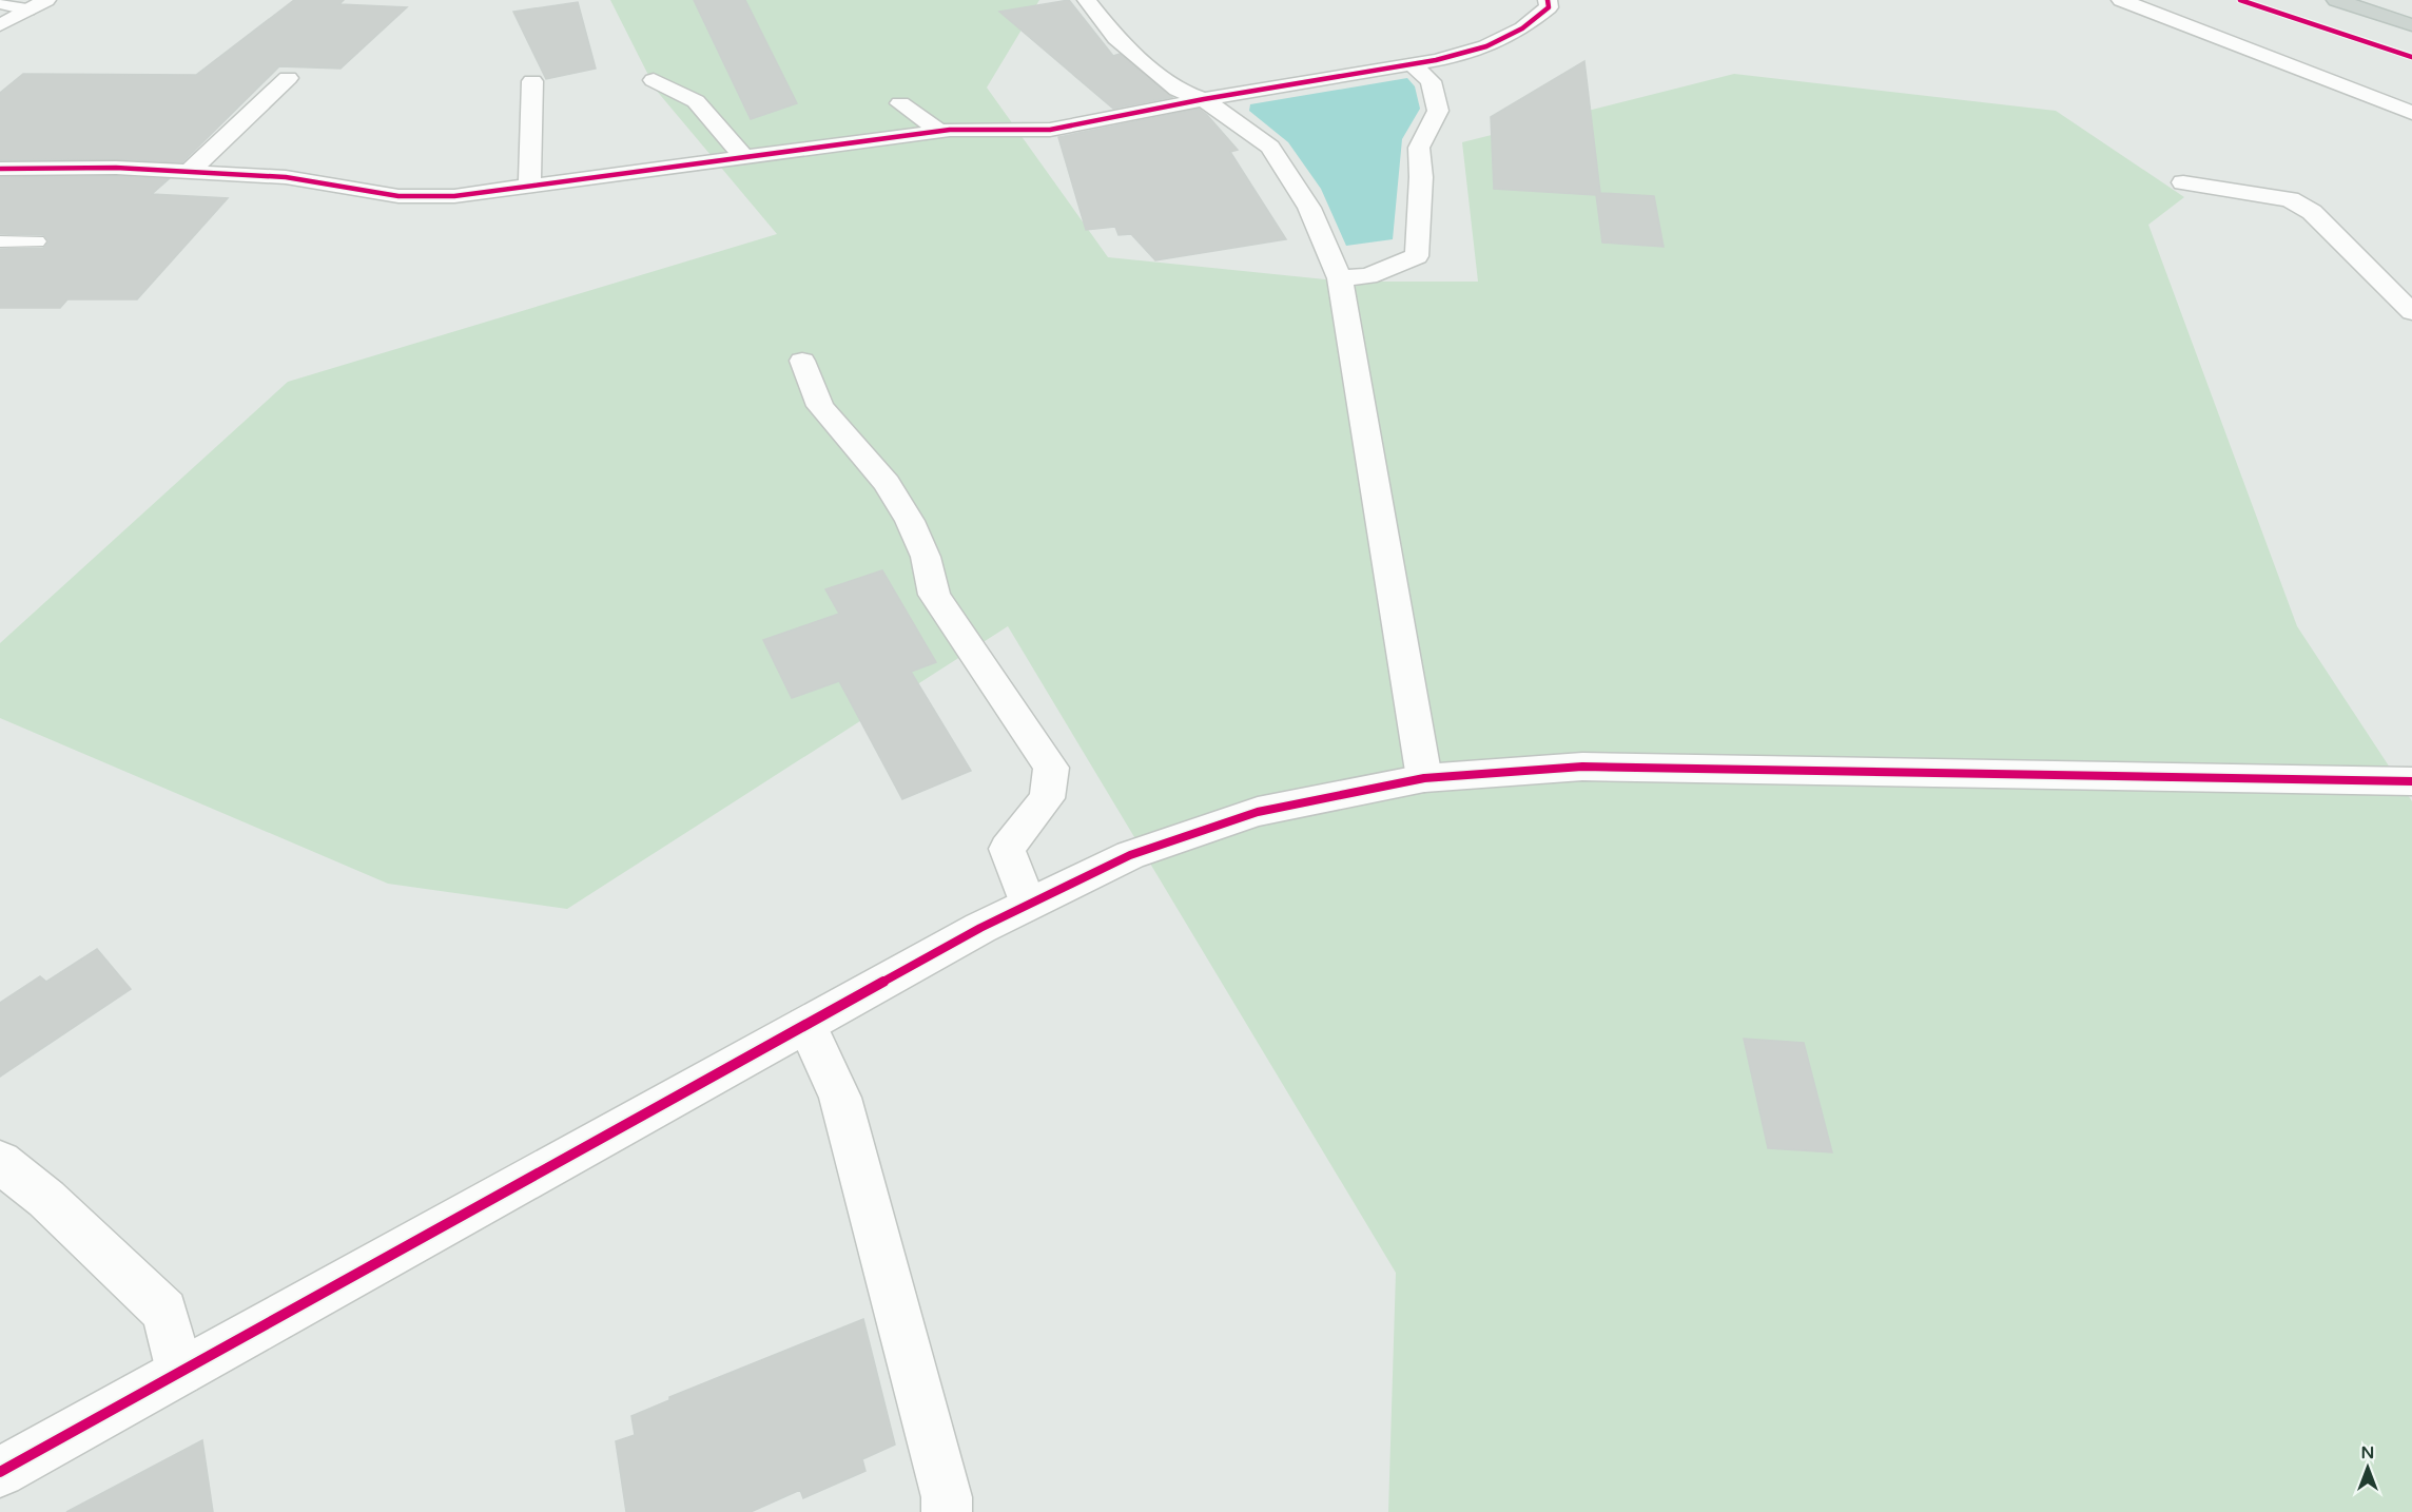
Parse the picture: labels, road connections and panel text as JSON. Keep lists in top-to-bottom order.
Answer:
{
  "north": "top"
}
